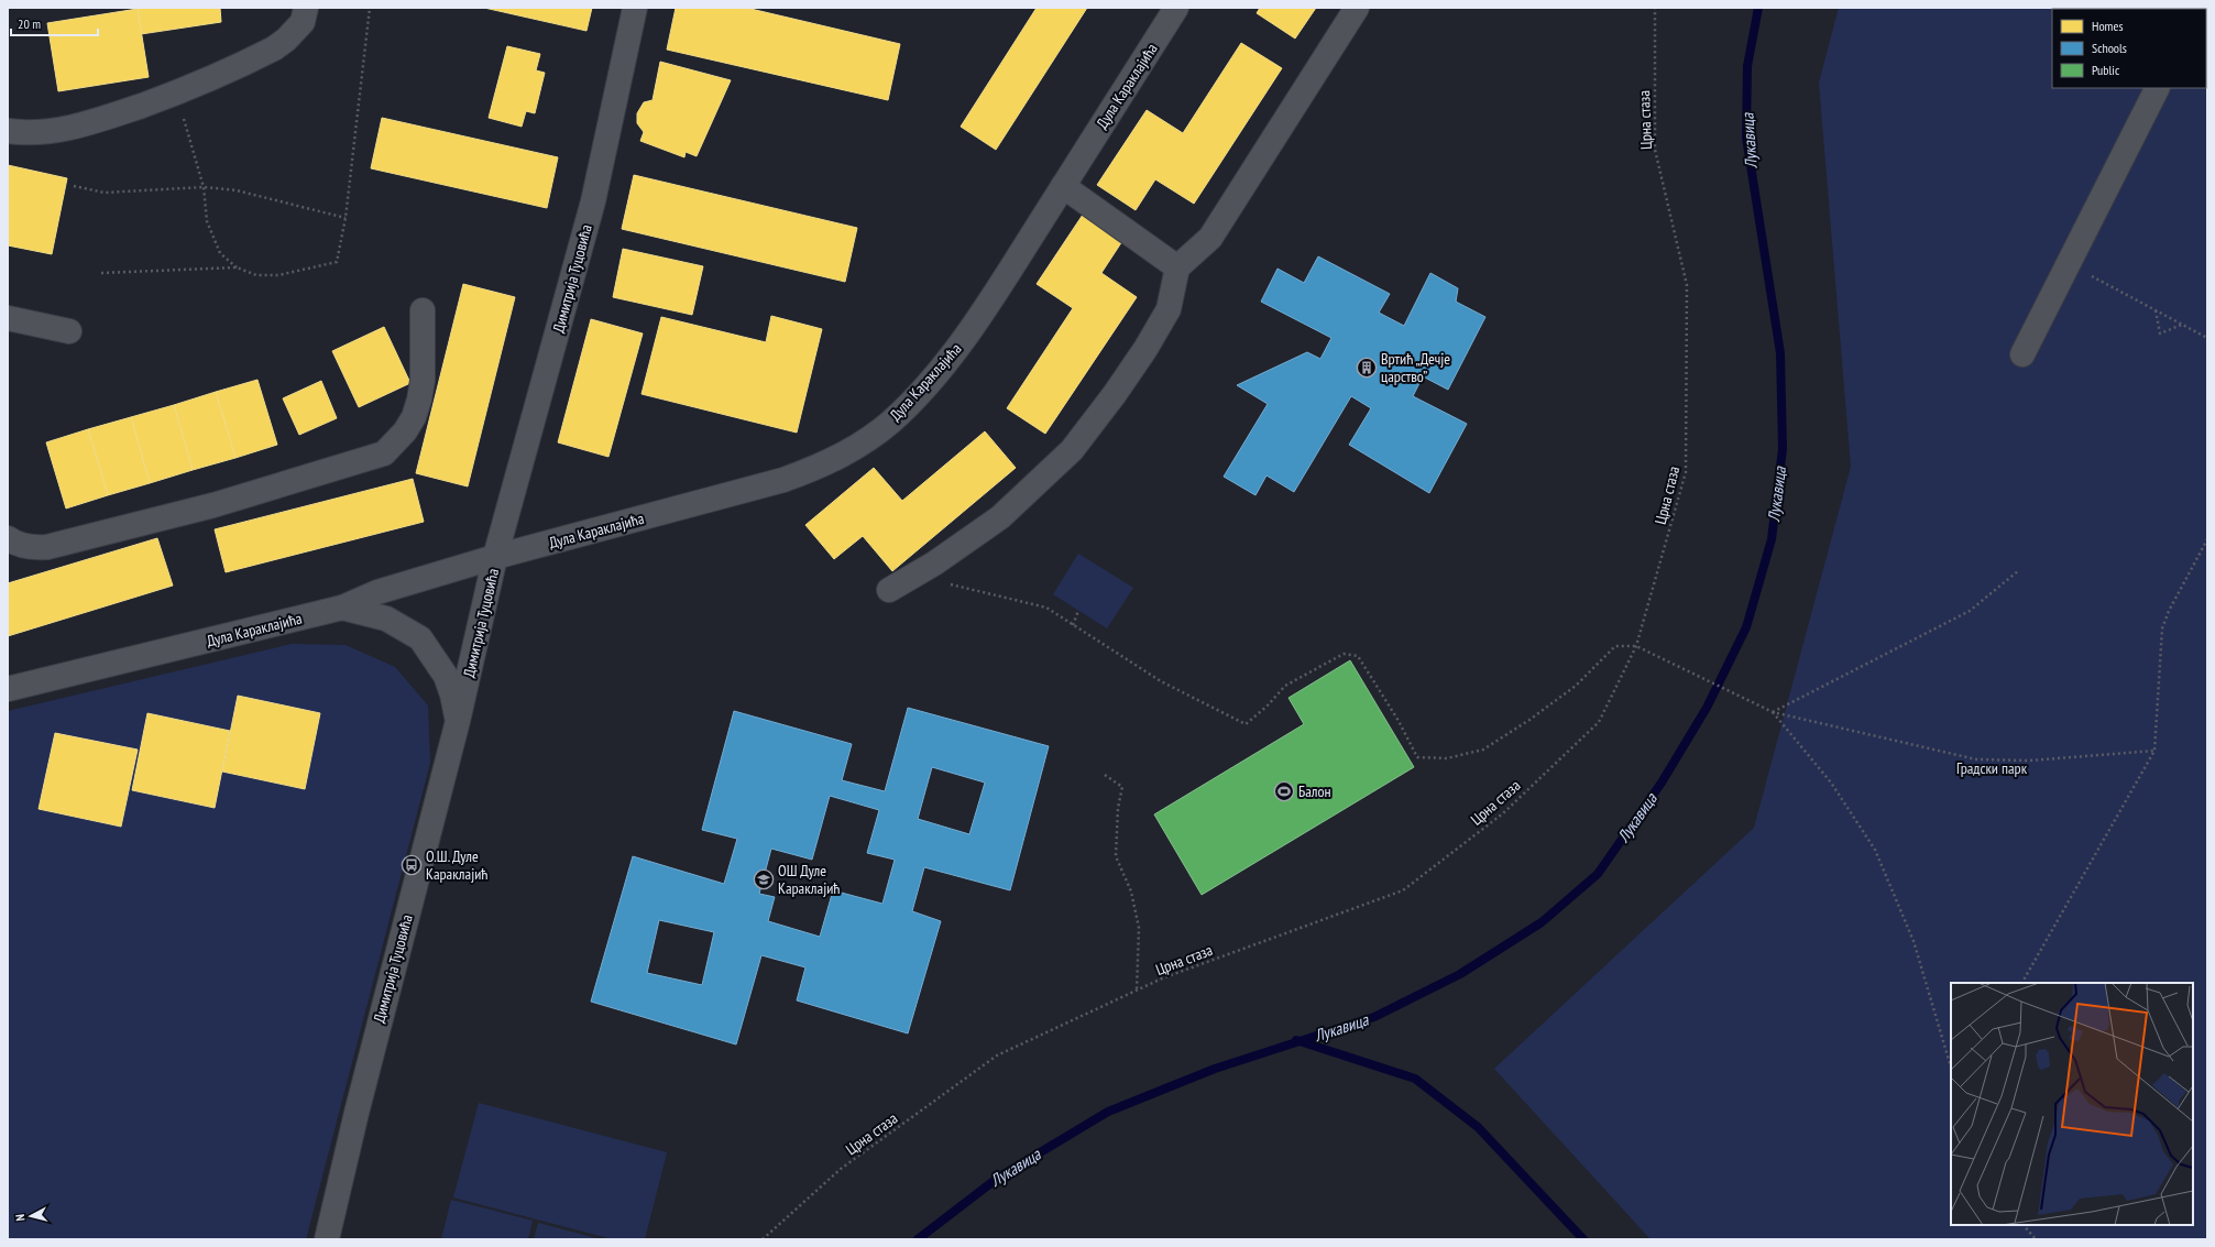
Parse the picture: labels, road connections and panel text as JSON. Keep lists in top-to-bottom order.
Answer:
{
  "streets": {
    "street": ["Дула Караклајића", "Димитрија Туцовића"],
    "path": ["Црна стаза"]
  },
  "crossings": [
    ["Дула Караклајића", "Димитрија Туцовића"]
  ],
  "water": ["Лукавица"],
  "parks": ["Градски парк"],
  "places": {
    "building": ["Вртић „Дечје царство”"],
    "sports": ["Балон"],
    "bus stop": ["О.Ш. Дуле Караклајић"],
    "school or university": ["ОШ Дуле Караклајић"]
  },
  "legend": ["Homes", "Schools", "Public"],
  "scale_bar": "20 m",
  "north": "left"
}
